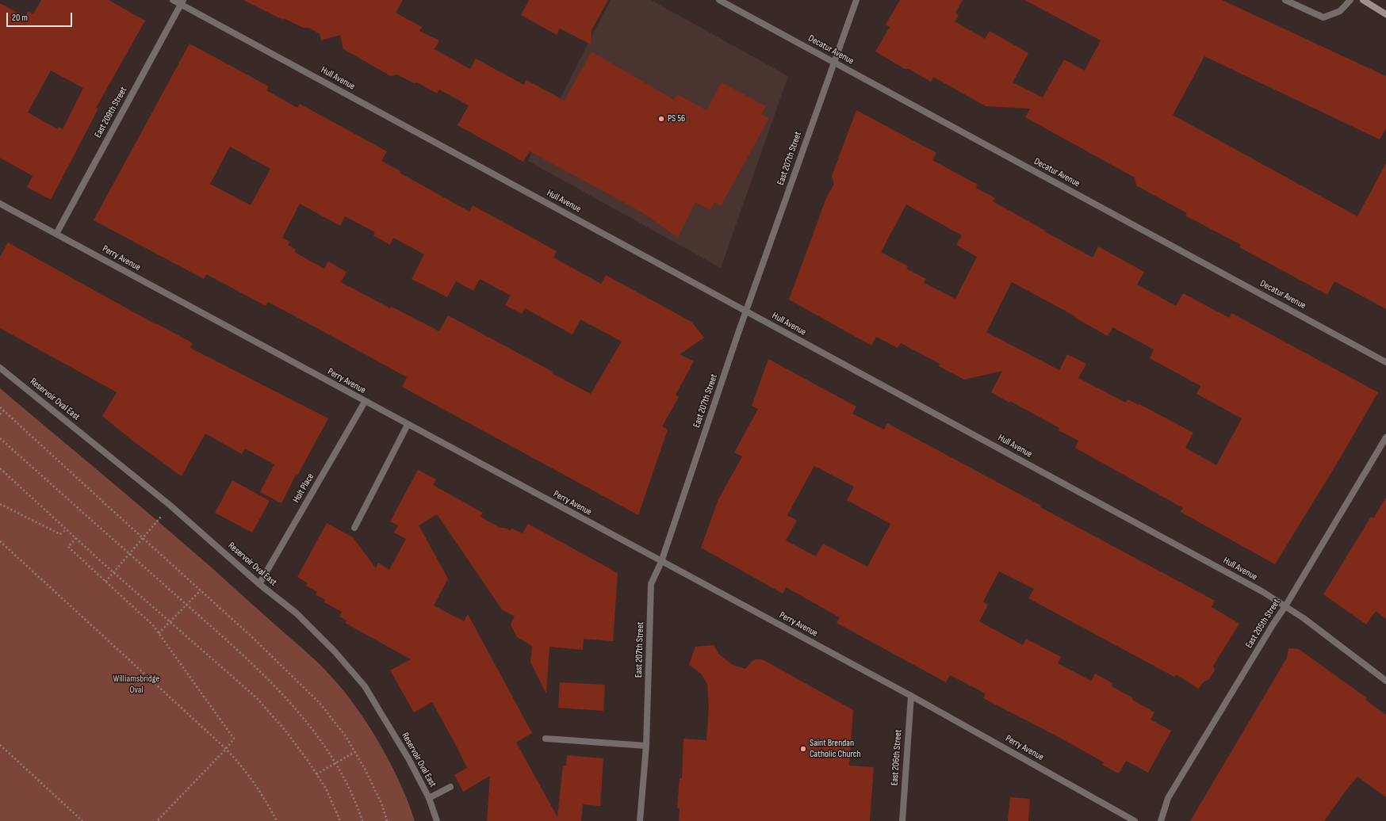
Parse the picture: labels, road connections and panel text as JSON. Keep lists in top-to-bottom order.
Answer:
{
  "streets": {
    "street": [
      "Decatur Avenue",
      "Hull Avenue",
      "East 209th Street",
      "East 207th Street",
      "Perry Avenue",
      "Reservoir Oval East",
      "Holt Place",
      "East 205th Street",
      "East 206th Street"
    ]
  },
  "crossings": [
    ["Decatur Avenue", "East 207th Street"],
    ["Hull Avenue", "East 209th Street"],
    ["Hull Avenue", "East 207th Street"],
    ["Hull Avenue", "East 205th Street"],
    ["East 209th Street", "Perry Avenue"],
    ["East 207th Street", "Perry Avenue"],
    ["Perry Avenue", "Holt Place"],
    ["Perry Avenue", "East 206th Street"],
    ["Reservoir Oval East", "Holt Place"]
  ],
  "parks": ["Williamsbridge Oval"],
  "places": ["PS 56", "Saint Brendan Catholic Church"],
  "scale_bar": "20 m"
}
